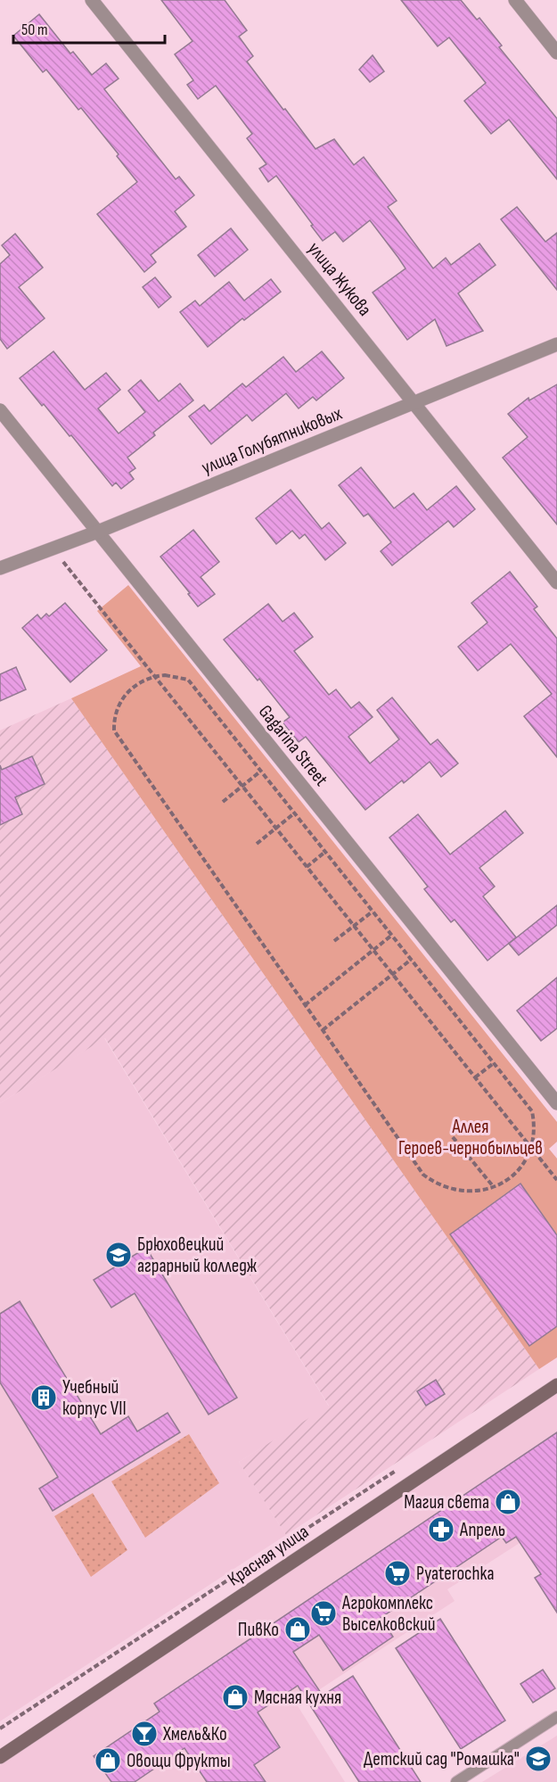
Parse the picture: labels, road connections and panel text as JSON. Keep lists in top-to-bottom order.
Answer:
{
  "streets": {
    "street": [
      "улица Жукова",
      "улица Голубятниковых",
      "Gagarina Street",
      "Красная улица"
    ]
  },
  "crossings": [
    ["улица Жукова", "улица Голубятниковых"],
    ["улица Голубятниковых", "Gagarina Street"]
  ],
  "parks": ["Аллея Героев-чернобыльцев"],
  "places": {
    "school or university": ["Брюховецкий аграрный колледж", "Детский сад \"Ромашка\""],
    "building": ["Учебный корпус VII"],
    "shop": [
      "Магия света",
      "ПивКо",
      "Мясная кухня",
      "Овощи Фрукты"
    ],
    "pharmacy": ["Апрель"],
    "supermarket": ["Pyaterochka", "Агрокомплекс Выселковский"],
    "bar": ["Хмель&Ко"]
  },
  "scale_bar": "50 m"
}
